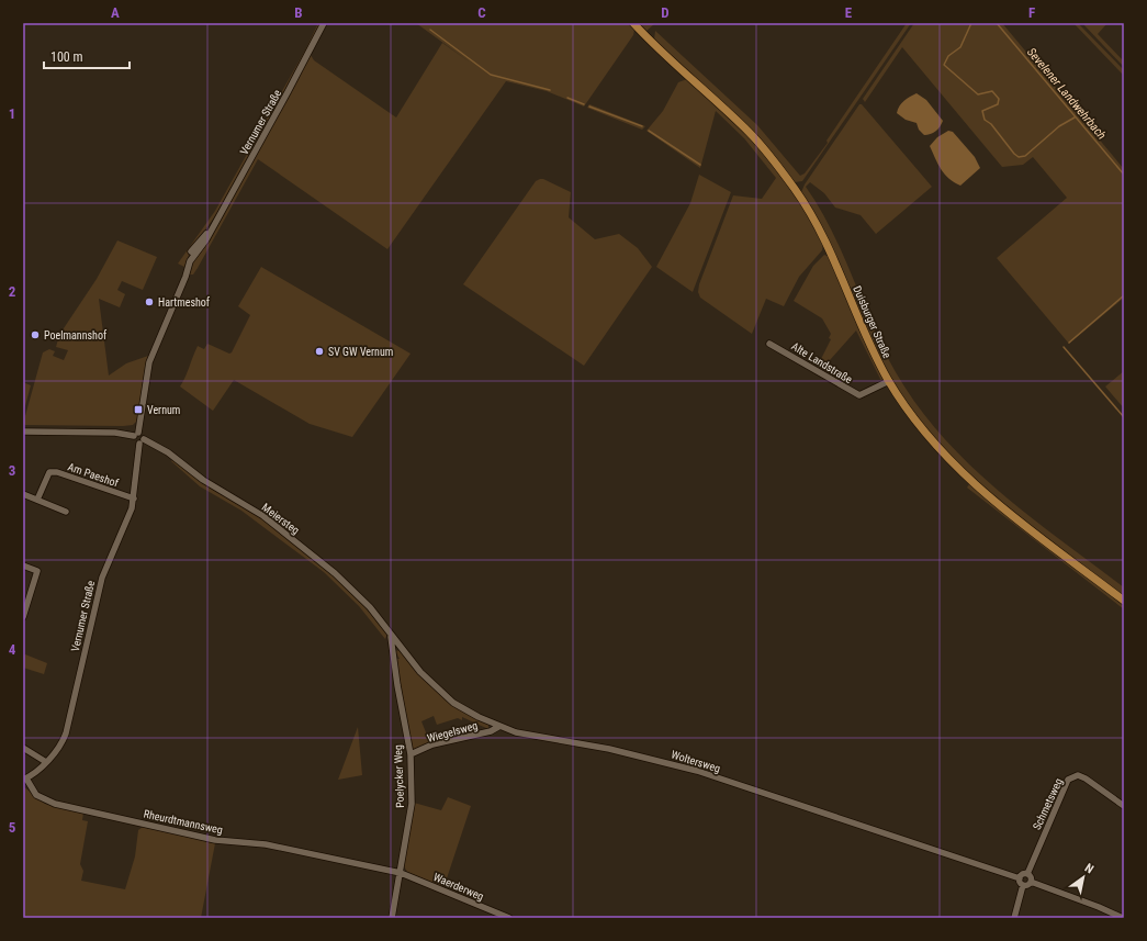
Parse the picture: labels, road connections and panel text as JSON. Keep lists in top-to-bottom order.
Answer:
{
  "streets": {
    "main road": ["Duisburger Straße"],
    "street": [
      "Vernumer Straße",
      "Alte Landstraße",
      "Am Paeshof",
      "Meiersteg",
      "Wiegelsweg",
      "Woltersweg",
      "Poelycker Weg",
      "Schmetsweg",
      "Rheurdtmannsweg",
      "Waerderweg"
    ]
  },
  "crossings": [
    ["Vernumer Straße", "Am Paeshof"],
    ["Vernumer Straße", "Meiersteg"],
    ["Vernumer Straße", "Rheurdtmannsweg"],
    ["Duisburger Straße", "Alte Landstraße"],
    ["Meiersteg", "Woltersweg"],
    ["Meiersteg", "Poelycker Weg"],
    ["Wiegelsweg", "Woltersweg"],
    ["Wiegelsweg", "Poelycker Weg"],
    ["Woltersweg", "Poelycker Weg"],
    ["Woltersweg", "Schmetsweg"],
    ["Poelycker Weg", "Rheurdtmannsweg"],
    ["Poelycker Weg", "Waerderweg"],
    ["Rheurdtmannsweg", "Waerderweg"]
  ],
  "water": ["Sevelener Landwehrbach"],
  "places": {
    "other": ["Hartmeshof", "Poelmannshof", "SV GW Vernum"],
    "transit": ["Vernum"]
  },
  "scale_bar": "100 m",
  "north": "top right",
  "grid": {
    "columns": [
      "A",
      "B",
      "C",
      "D",
      "E",
      "F"
    ],
    "rows": [
      "1",
      "2",
      "3",
      "4",
      "5"
    ]
  }
}
